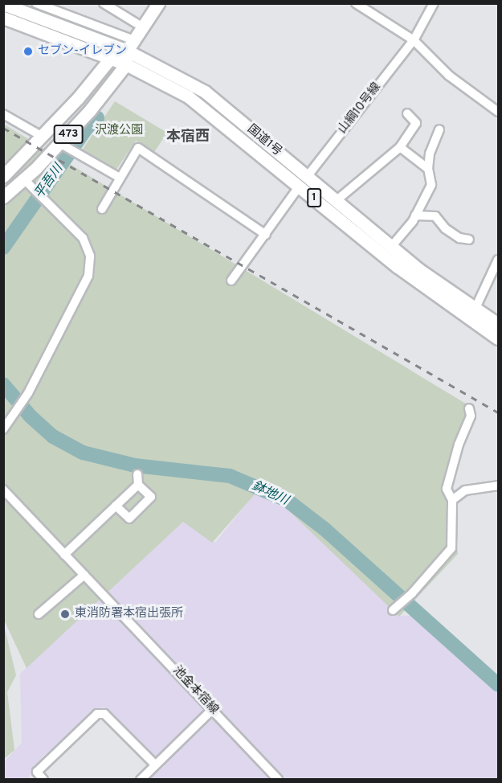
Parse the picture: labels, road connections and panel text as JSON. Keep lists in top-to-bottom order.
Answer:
{
  "streets": {
    "highway": ["473", "国道1号", "1"],
    "street": ["山綱10号線", "池金本宿線"]
  },
  "crossings": [
    ["山綱10号線", "国道1号"],
    ["473", "国道1号"]
  ],
  "districts": ["本宿西"],
  "water": ["平吾川", "鉢地川"],
  "parks": ["沢渡公園"],
  "places": ["セブン-イレブン", "東消防署本宿出張所"]
}
